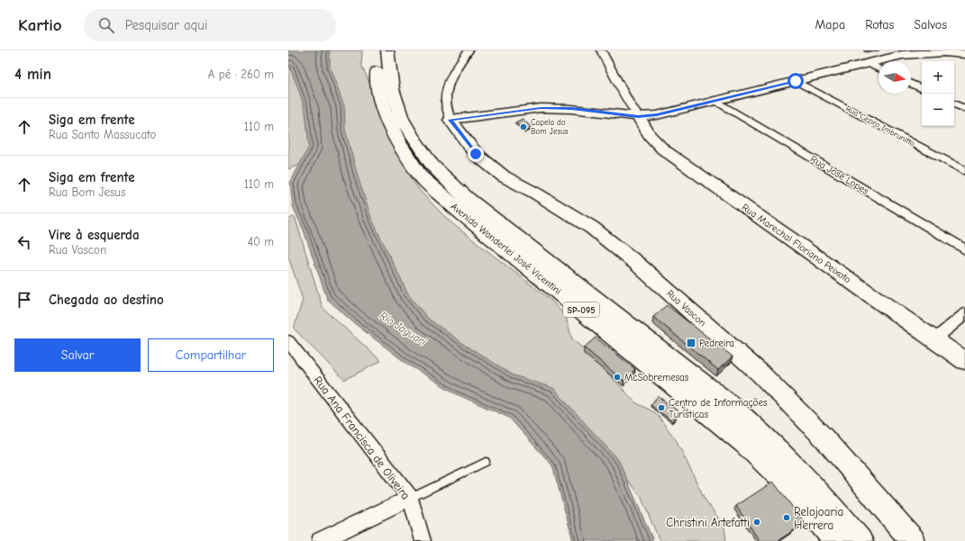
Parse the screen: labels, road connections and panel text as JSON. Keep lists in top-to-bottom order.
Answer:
{
  "streets": {
    "main road": ["Avenida Wanderlei José Vicentini", "SP-095"],
    "street": [
      "Rua Ceziro Imbrunitto",
      "Rua José Lopes",
      "Rua Marechal Floriano Peixoto",
      "Rua Vascon",
      "Rua Ana Francisca de Oliveira"
    ]
  },
  "water": ["Rio Jaguari"],
  "places": {
    "other": [
      "Capela do Bom Jesus",
      "McSobremesas",
      "Centro de Informações Turísticas",
      "Relojoaria Herrera",
      "Christini Artefatti"
    ],
    "transit": ["Pedreira"]
  },
  "north": "right",
  "page": {
    "header": "Kartio",
    "search": "Pesquisar aqui",
    "nav": ["Mapa", "Rotas", "Salvos"],
    "heading": ["4 min", "A pé · 260 m"],
    "map_buttons": ["+", "−"],
    "list": [
      ["Siga em frente", "Rua Santo Massucato", "110 m"],
      ["Siga em frente", "Rua Bom Jesus", "110 m"],
      ["Vire à esquerda", "Rua Vascon", "40 m"],
      "Chegada ao destino"
    ],
    "buttons": ["Salvar", "Compartilhar"]
  }
}
